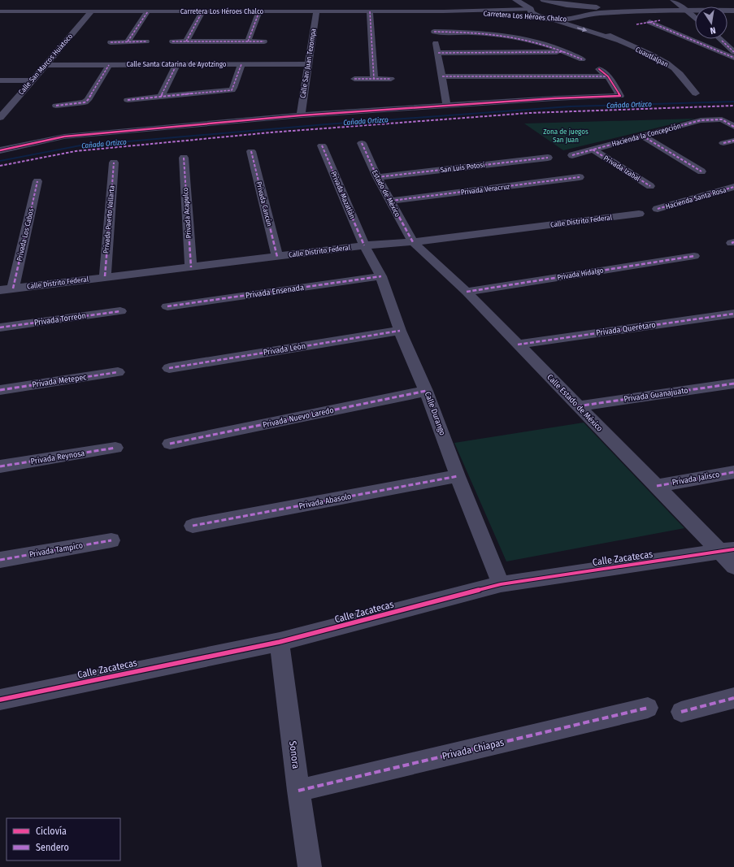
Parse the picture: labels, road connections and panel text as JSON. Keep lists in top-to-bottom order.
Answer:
{
  "streets": {
    "street": [
      "Carretera Los Héroes Chalco",
      "Cuautlalpan",
      "Calle San Juan Tezompa",
      "Calle San Marcos Huixtoco",
      "Calle Santa Catarina de Ayotzingo",
      "Hacienda la Concepción",
      "San Luis Potosí",
      "Privada Izabal",
      "Privada Veracruz",
      "Estado de México",
      "Privada Mazatlán",
      "Hacienda Santa Rosa",
      "Privada Cancún",
      "Privada Acapulco",
      "Privada Puerto Vallarta",
      "Calle Distrito Federal",
      "Privada Los Cabos",
      "Privada Hidalgo",
      "Privada Ensenada",
      "Privada Torreón",
      "Privada Querétaro",
      "Privada León",
      "Privada Metepec",
      "Privada Guanajuato",
      "Calle Estado de México",
      "Calle Durango",
      "Privada Nuevo Laredo",
      "Privada Reynosa",
      "Privada Jalisco",
      "Privada Abasolo",
      "Privada Tampico",
      "Calle Zacatecas",
      "Privada Chiapas",
      "Sonora"
    ]
  },
  "crossings": [
    ["Carretera Los Héroes Chalco", "Calle San Juan Tezompa"],
    ["Carretera Los Héroes Chalco", "Calle San Marcos Huixtoco"],
    ["Calle San Juan Tezompa", "Calle Santa Catarina de Ayotzingo"],
    ["Calle San Marcos Huixtoco", "Calle Santa Catarina de Ayotzingo"],
    ["Hacienda la Concepción", "Privada Izabal"],
    ["San Luis Potosí", "Estado de México"],
    ["Privada Veracruz", "Estado de México"],
    ["Estado de México", "Calle Distrito Federal"],
    ["Estado de México", "Calle Estado de México"],
    ["Privada Mazatlán", "Calle Distrito Federal"],
    ["Privada Mazatlán", "Calle Durango"],
    ["Privada Cancún", "Calle Distrito Federal"],
    ["Privada Acapulco", "Calle Distrito Federal"],
    ["Privada Puerto Vallarta", "Calle Distrito Federal"],
    ["Calle Distrito Federal", "Privada Los Cabos"],
    ["Calle Distrito Federal", "Calle Estado de México"],
    ["Calle Distrito Federal", "Calle Durango"],
    ["Privada Hidalgo", "Calle Estado de México"],
    ["Privada Ensenada", "Calle Durango"],
    ["Privada Querétaro", "Calle Estado de México"],
    ["Privada León", "Calle Durango"],
    ["Privada Guanajuato", "Calle Estado de México"],
    ["Calle Estado de México", "Privada Jalisco"],
    ["Calle Estado de México", "Calle Zacatecas"],
    ["Calle Durango", "Privada Nuevo Laredo"],
    ["Calle Durango", "Privada Abasolo"],
    ["Calle Durango", "Calle Zacatecas"],
    ["Calle Zacatecas", "Sonora"],
    ["Privada Chiapas", "Sonora"]
  ],
  "water": ["Cañada Ortizco"],
  "parks": ["Zona de juegos San Juan"],
  "legend": ["Ciclovía", "Sendero"],
  "north": "bottom"
}
